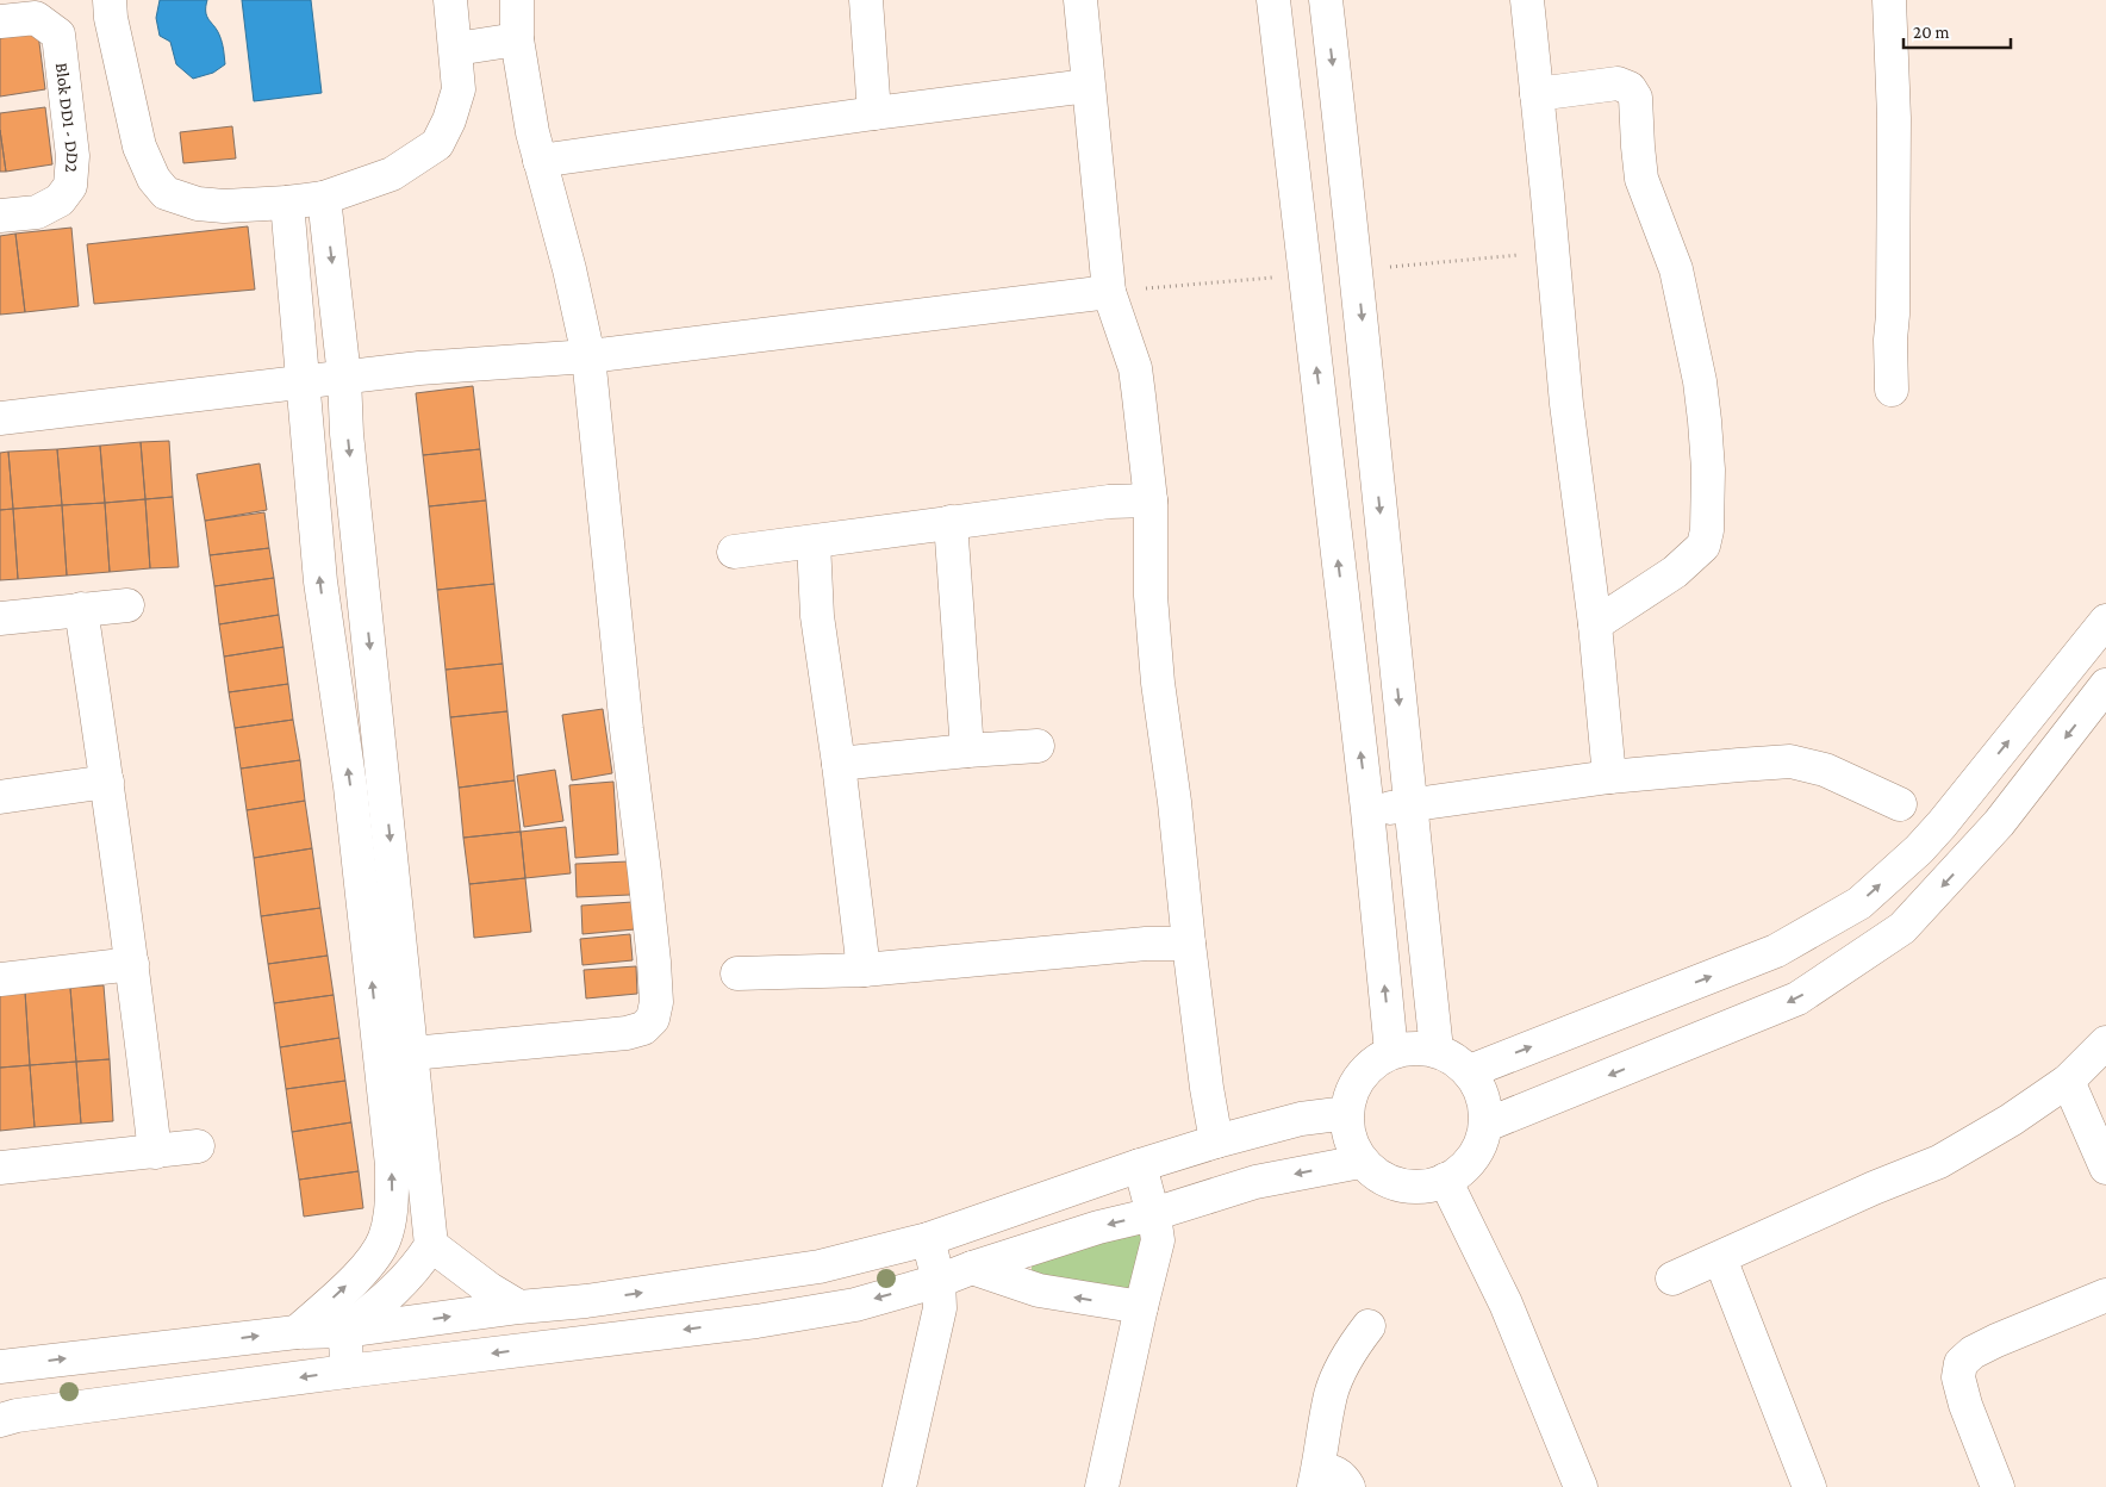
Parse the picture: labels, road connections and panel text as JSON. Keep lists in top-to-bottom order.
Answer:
{
  "streets": {
    "street": ["Blok DD1 - DD2"]
  },
  "scale_bar": "20 m"
}
